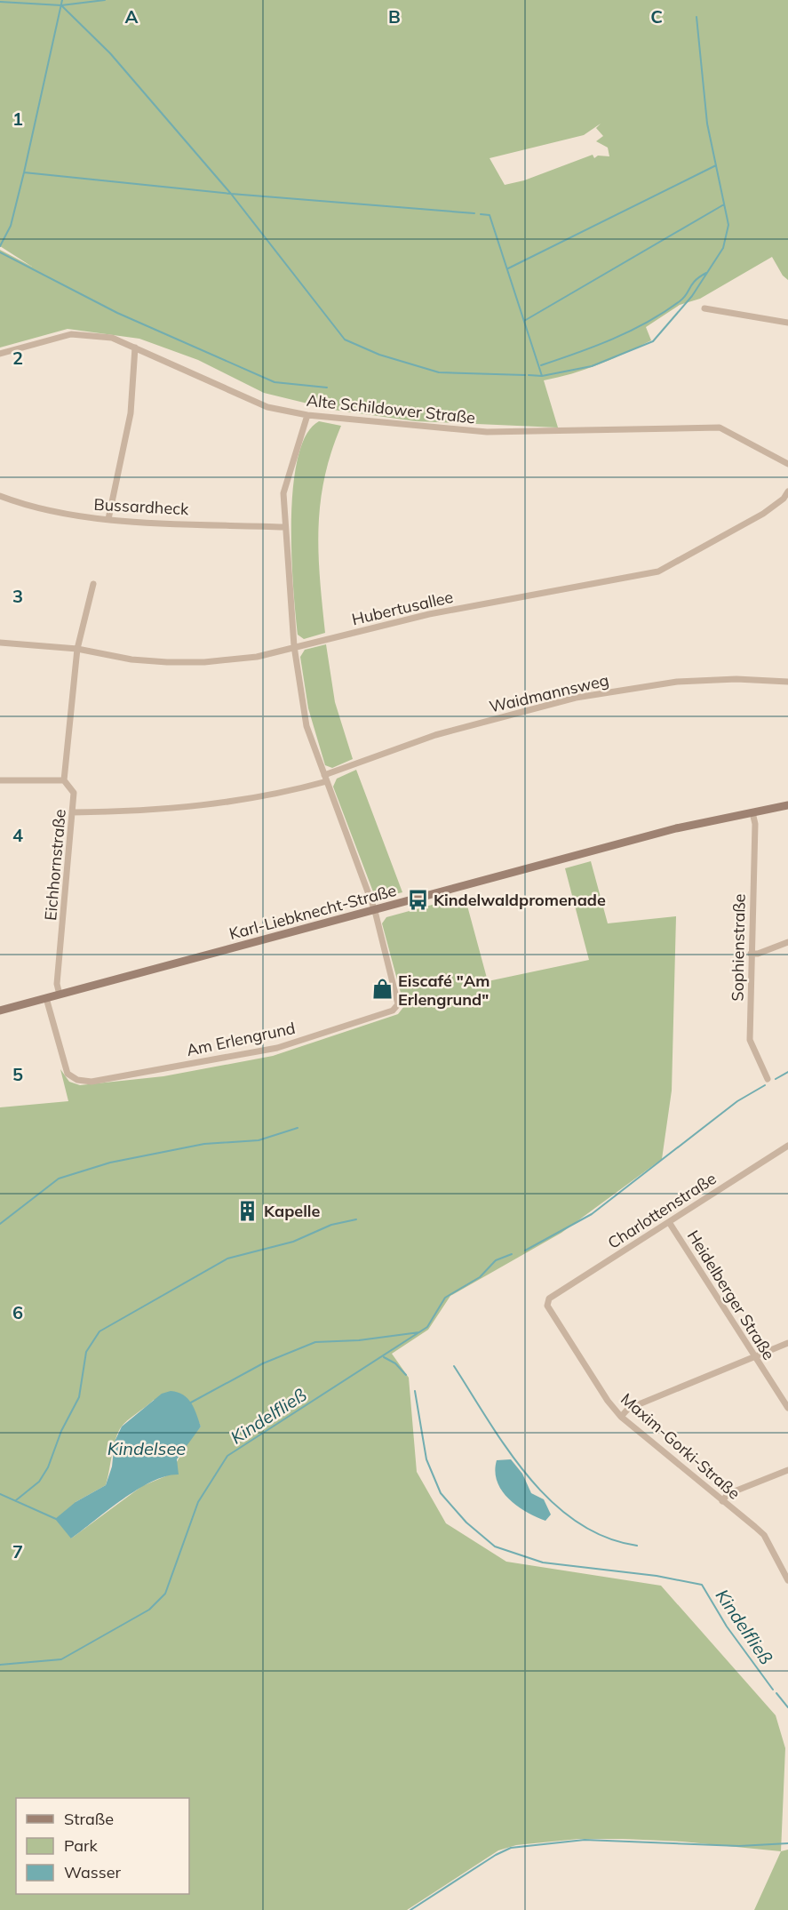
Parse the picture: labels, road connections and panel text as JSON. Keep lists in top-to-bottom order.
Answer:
{
  "streets": {
    "street": [
      "Alte Schildower Straße",
      "Bussardheck",
      "Hubertusallee",
      "Waidmannsweg",
      "Eichhornstraße",
      "Karl-Liebknecht-Straße",
      "Sophienstraße",
      "Am Erlengrund",
      "Charlottenstraße",
      "Heidelberger Straße",
      "Maxim-Gorki-Straße"
    ]
  },
  "crossings": [
    ["Hubertusallee", "Eichhornstraße"],
    ["Waidmannsweg", "Eichhornstraße"],
    ["Eichhornstraße", "Karl-Liebknecht-Straße"],
    ["Karl-Liebknecht-Straße", "Sophienstraße"],
    ["Karl-Liebknecht-Straße", "Am Erlengrund"],
    ["Charlottenstraße", "Heidelberger Straße"],
    ["Charlottenstraße", "Maxim-Gorki-Straße"]
  ],
  "water": ["Kindelfließ", "Kindelsee"],
  "places": {
    "bus stop": ["Kindelwaldpromenade"],
    "shop": ["Eiscafé \"Am Erlengrund\""],
    "building": ["Kapelle"]
  },
  "legend": ["Straße", "Park", "Wasser"],
  "grid": {
    "columns": ["A", "B", "C"],
    "rows": [
      "1",
      "2",
      "3",
      "4",
      "5",
      "6",
      "7"
    ]
  }
}
